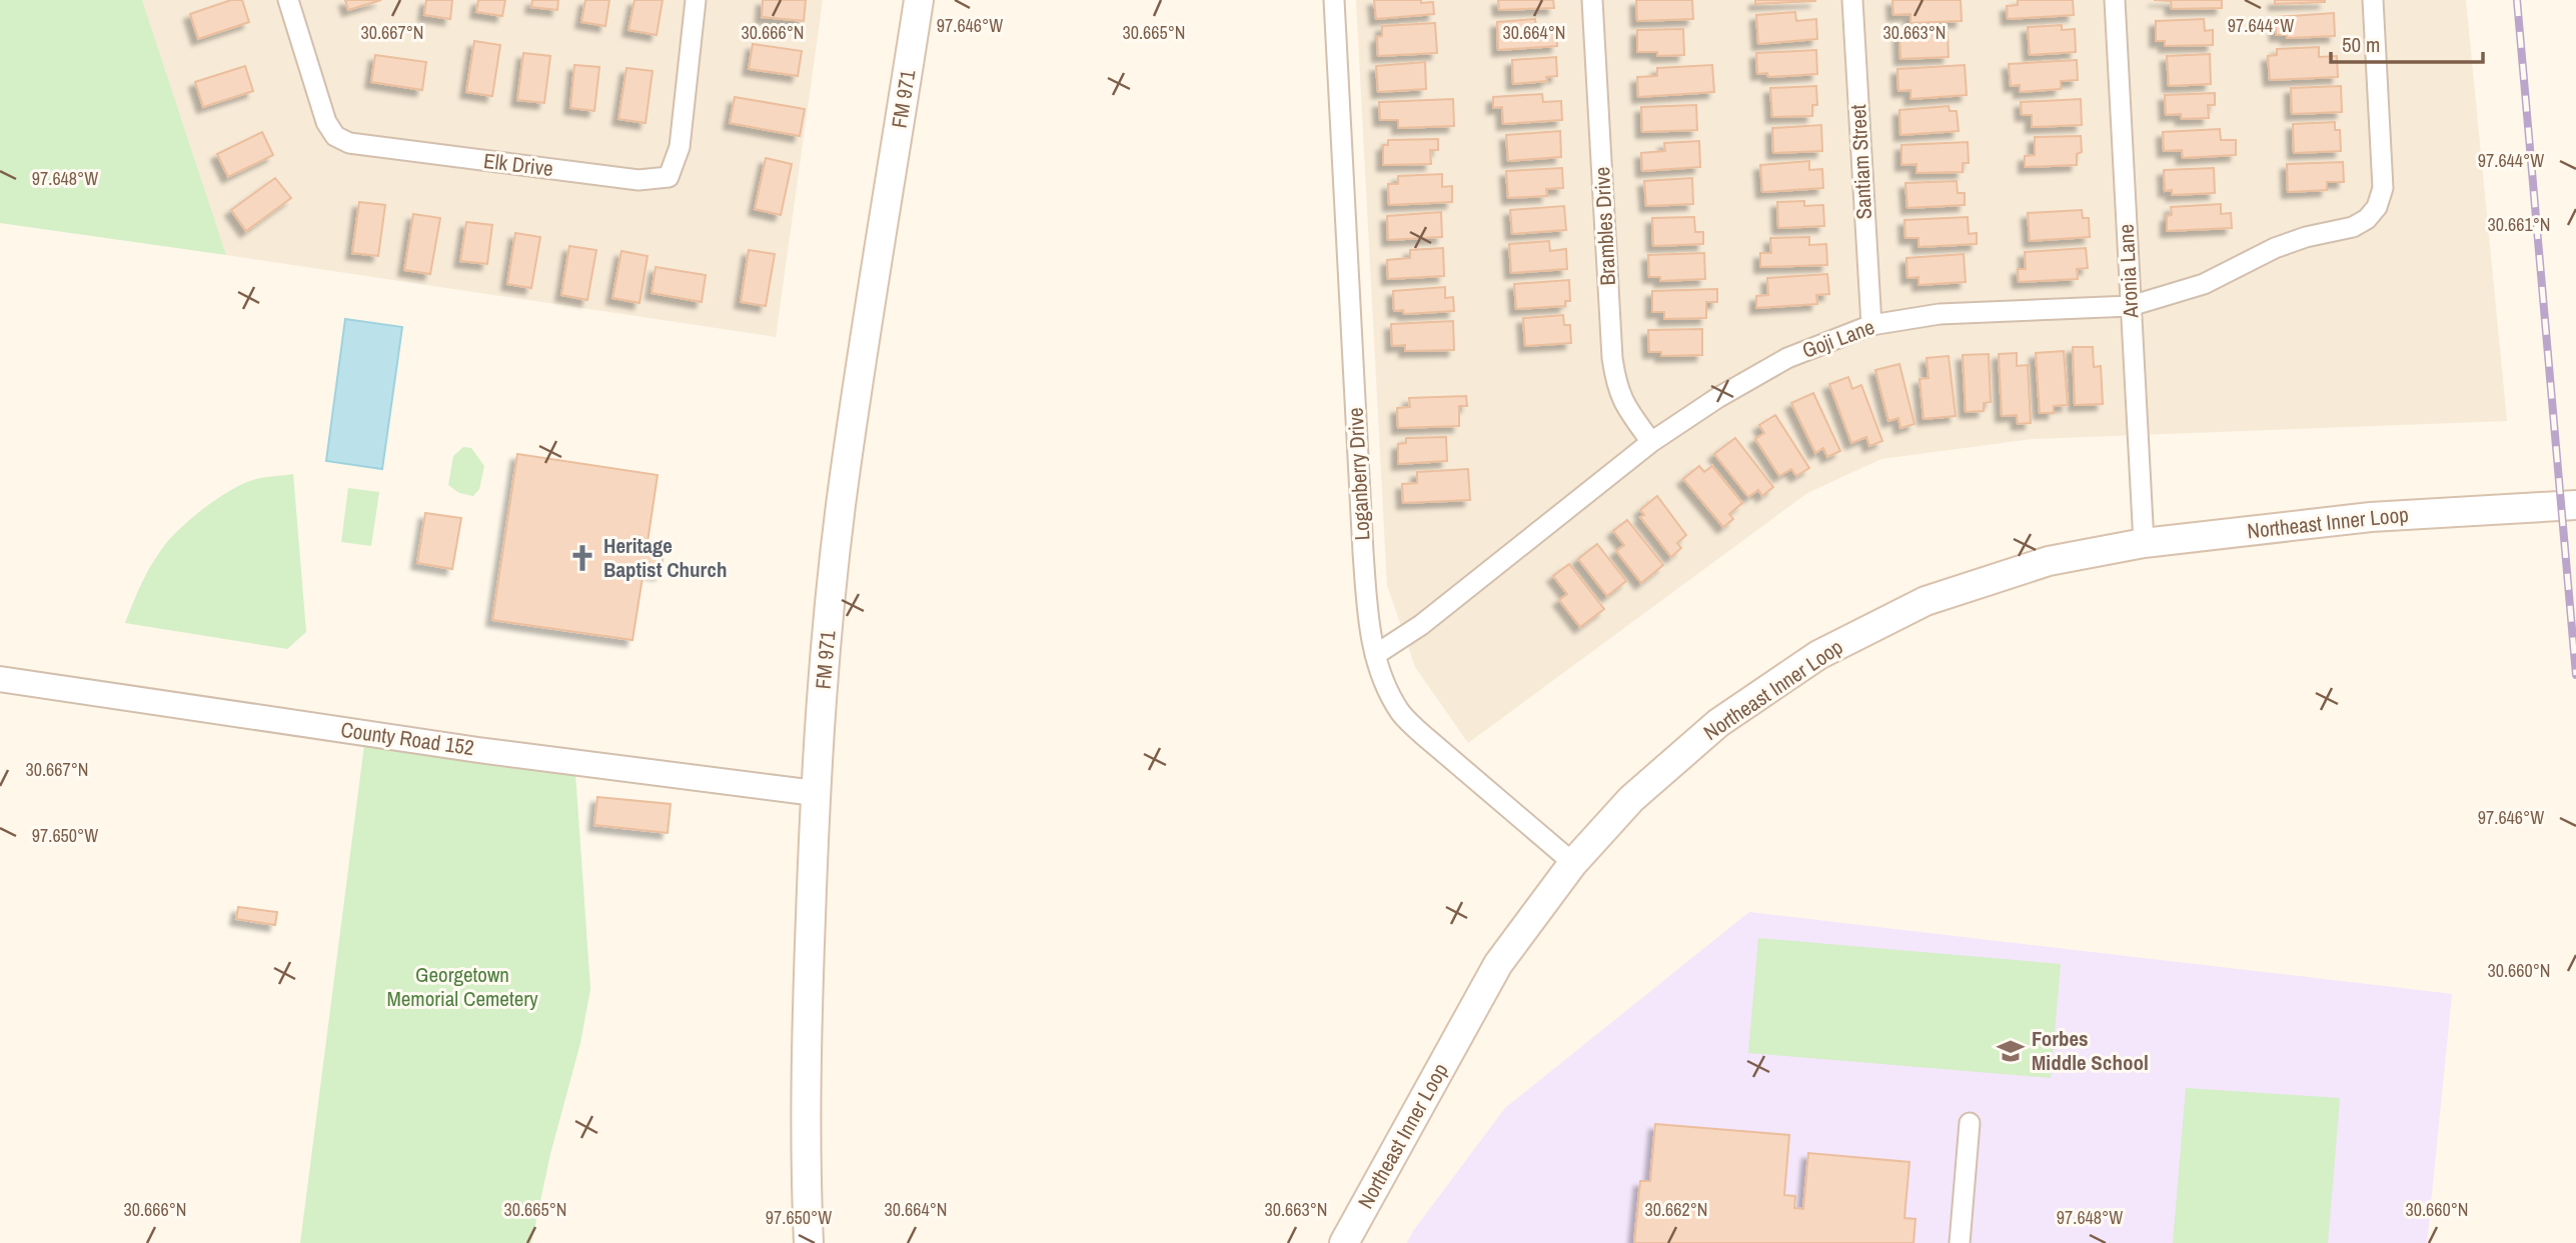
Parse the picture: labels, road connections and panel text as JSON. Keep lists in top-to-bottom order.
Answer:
{
  "streets": {
    "main road": ["FM 971", "Northeast Inner Loop"],
    "street": [
      "Santiam Street",
      "Elk Drive",
      "Brambles Drive",
      "Aronia Lane",
      "Goji Lane",
      "Loganberry Drive",
      "County Road 152"
    ]
  },
  "crossings": [
    ["FM 971", "County Road 152"],
    ["Santiam Street", "Goji Lane"],
    ["Brambles Drive", "Goji Lane"],
    ["Aronia Lane", "Goji Lane"],
    ["Aronia Lane", "Northeast Inner Loop"],
    ["Goji Lane", "Loganberry Drive"],
    ["Loganberry Drive", "Northeast Inner Loop"]
  ],
  "parks": ["Georgetown Memorial Cemetery"],
  "places": {
    "church": ["Heritage Baptist Church"],
    "school or university": ["Forbes Middle School"]
  },
  "scale_bar": "50 m",
  "coordinates": [
    "97.644°W",
    "97.646°W",
    "30.667°N",
    "30.666°N",
    "30.665°N",
    "30.664°N",
    "30.663°N",
    "97.648°W",
    "30.661°N",
    "97.650°W",
    "30.660°N",
    "30.662°N"
  ]
}
